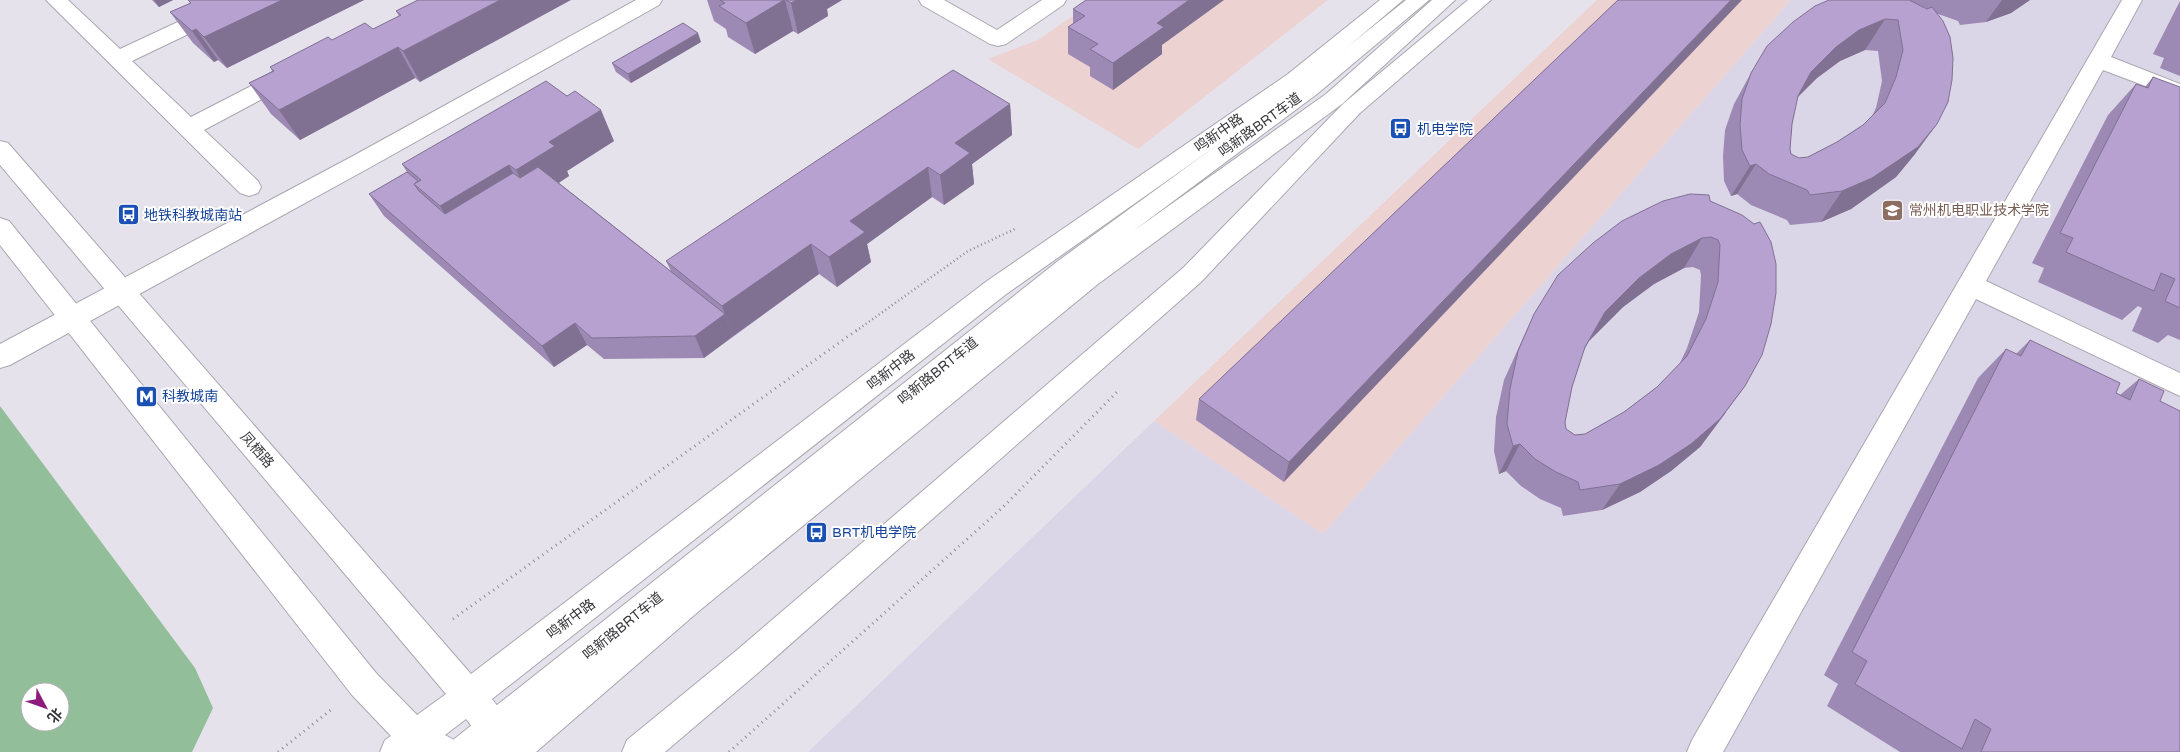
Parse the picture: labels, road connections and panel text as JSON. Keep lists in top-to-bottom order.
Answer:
{
  "streets": {
    "main road": ["鸣新路BRT车道", "鸣新中路", "凤栖路"]
  },
  "crossings": [
    ["鸣新路BRT车道", "凤栖路"],
    ["鸣新中路", "凤栖路"]
  ],
  "places": {
    "bus stop": ["机电学院", "地铁科教城南站", "BRT机电学院"],
    "school or university": ["常州机电职业技术学院"],
    "metro station": ["科教城南"]
  },
  "north": "bottom right"
}
